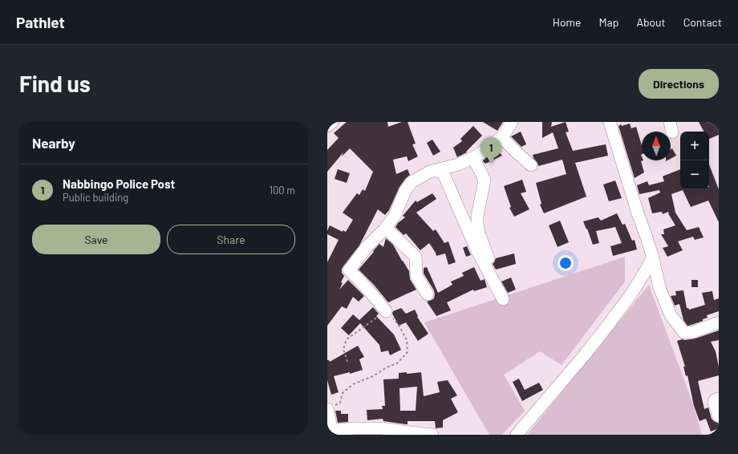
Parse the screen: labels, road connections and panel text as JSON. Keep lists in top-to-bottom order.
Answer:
{
  "north": "top",
  "page": {
    "header": "Pathlet",
    "nav": [
      "Home",
      "Map",
      "About",
      "Contact"
    ],
    "buttons": [
      "Directions",
      ["Save", "Share"]
    ],
    "title": "Find us",
    "heading": "Nearby",
    "map_buttons": ["+", "−"],
    "pins": "1",
    "list": [
      {
        "mark": "1",
        "name": "Nabbingo Police Post",
        "note": "Public building",
        "value": "100 m"
      }
    ]
  }
}
